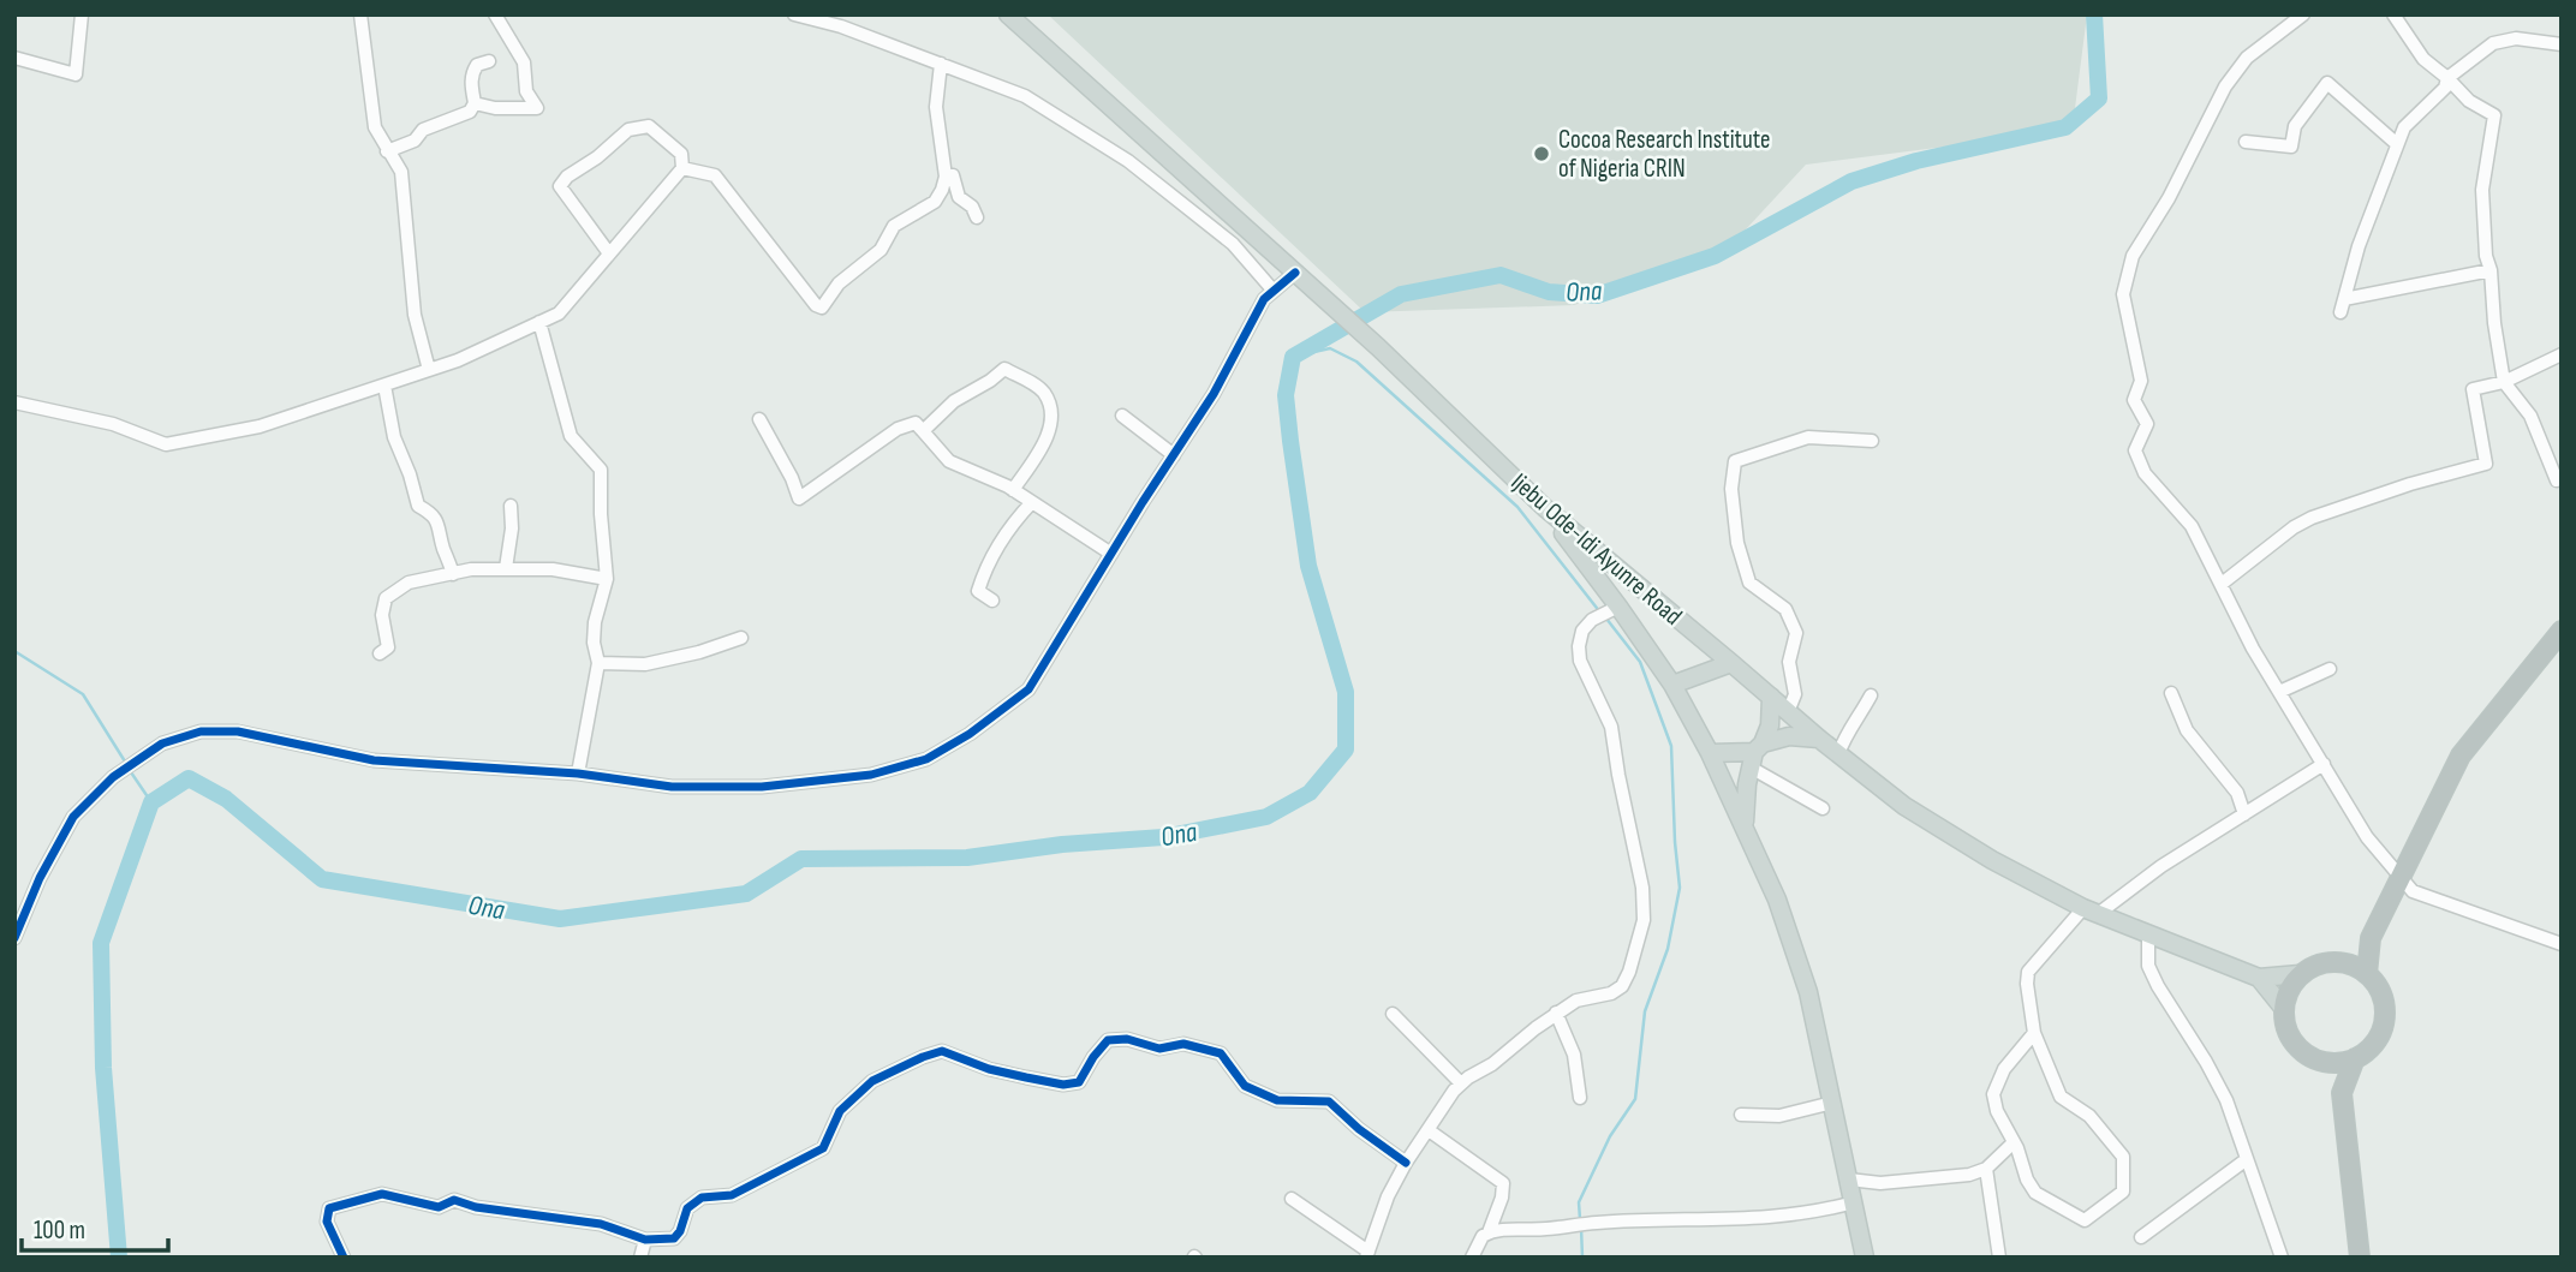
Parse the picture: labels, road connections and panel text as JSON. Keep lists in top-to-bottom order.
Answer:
{
  "streets": {
    "main road": ["Ijebu Ode-Idi Ayunre Road"]
  },
  "water": ["Ona"],
  "places": ["Cocoa Research Institute of Nigeria CRIN"],
  "scale_bar": "100 m"
}
